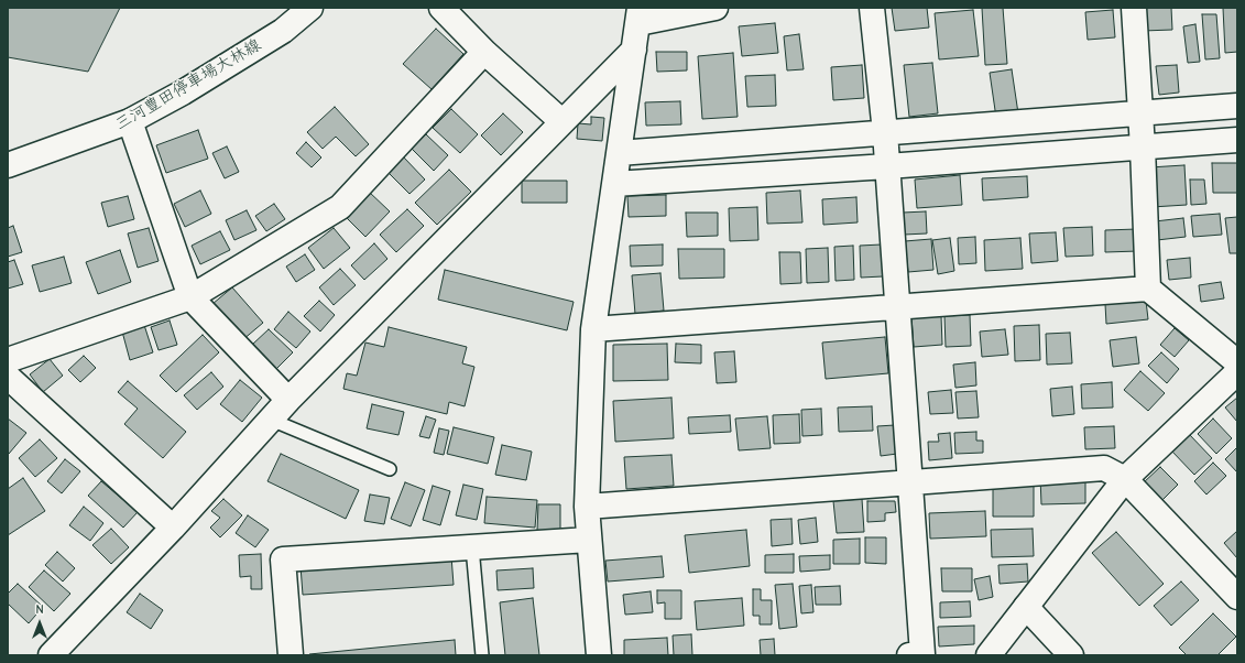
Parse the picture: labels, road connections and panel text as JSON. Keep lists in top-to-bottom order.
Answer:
{
  "streets": {
    "street": ["三河豊田停車場大林線"]
  },
  "north": "top"
}
